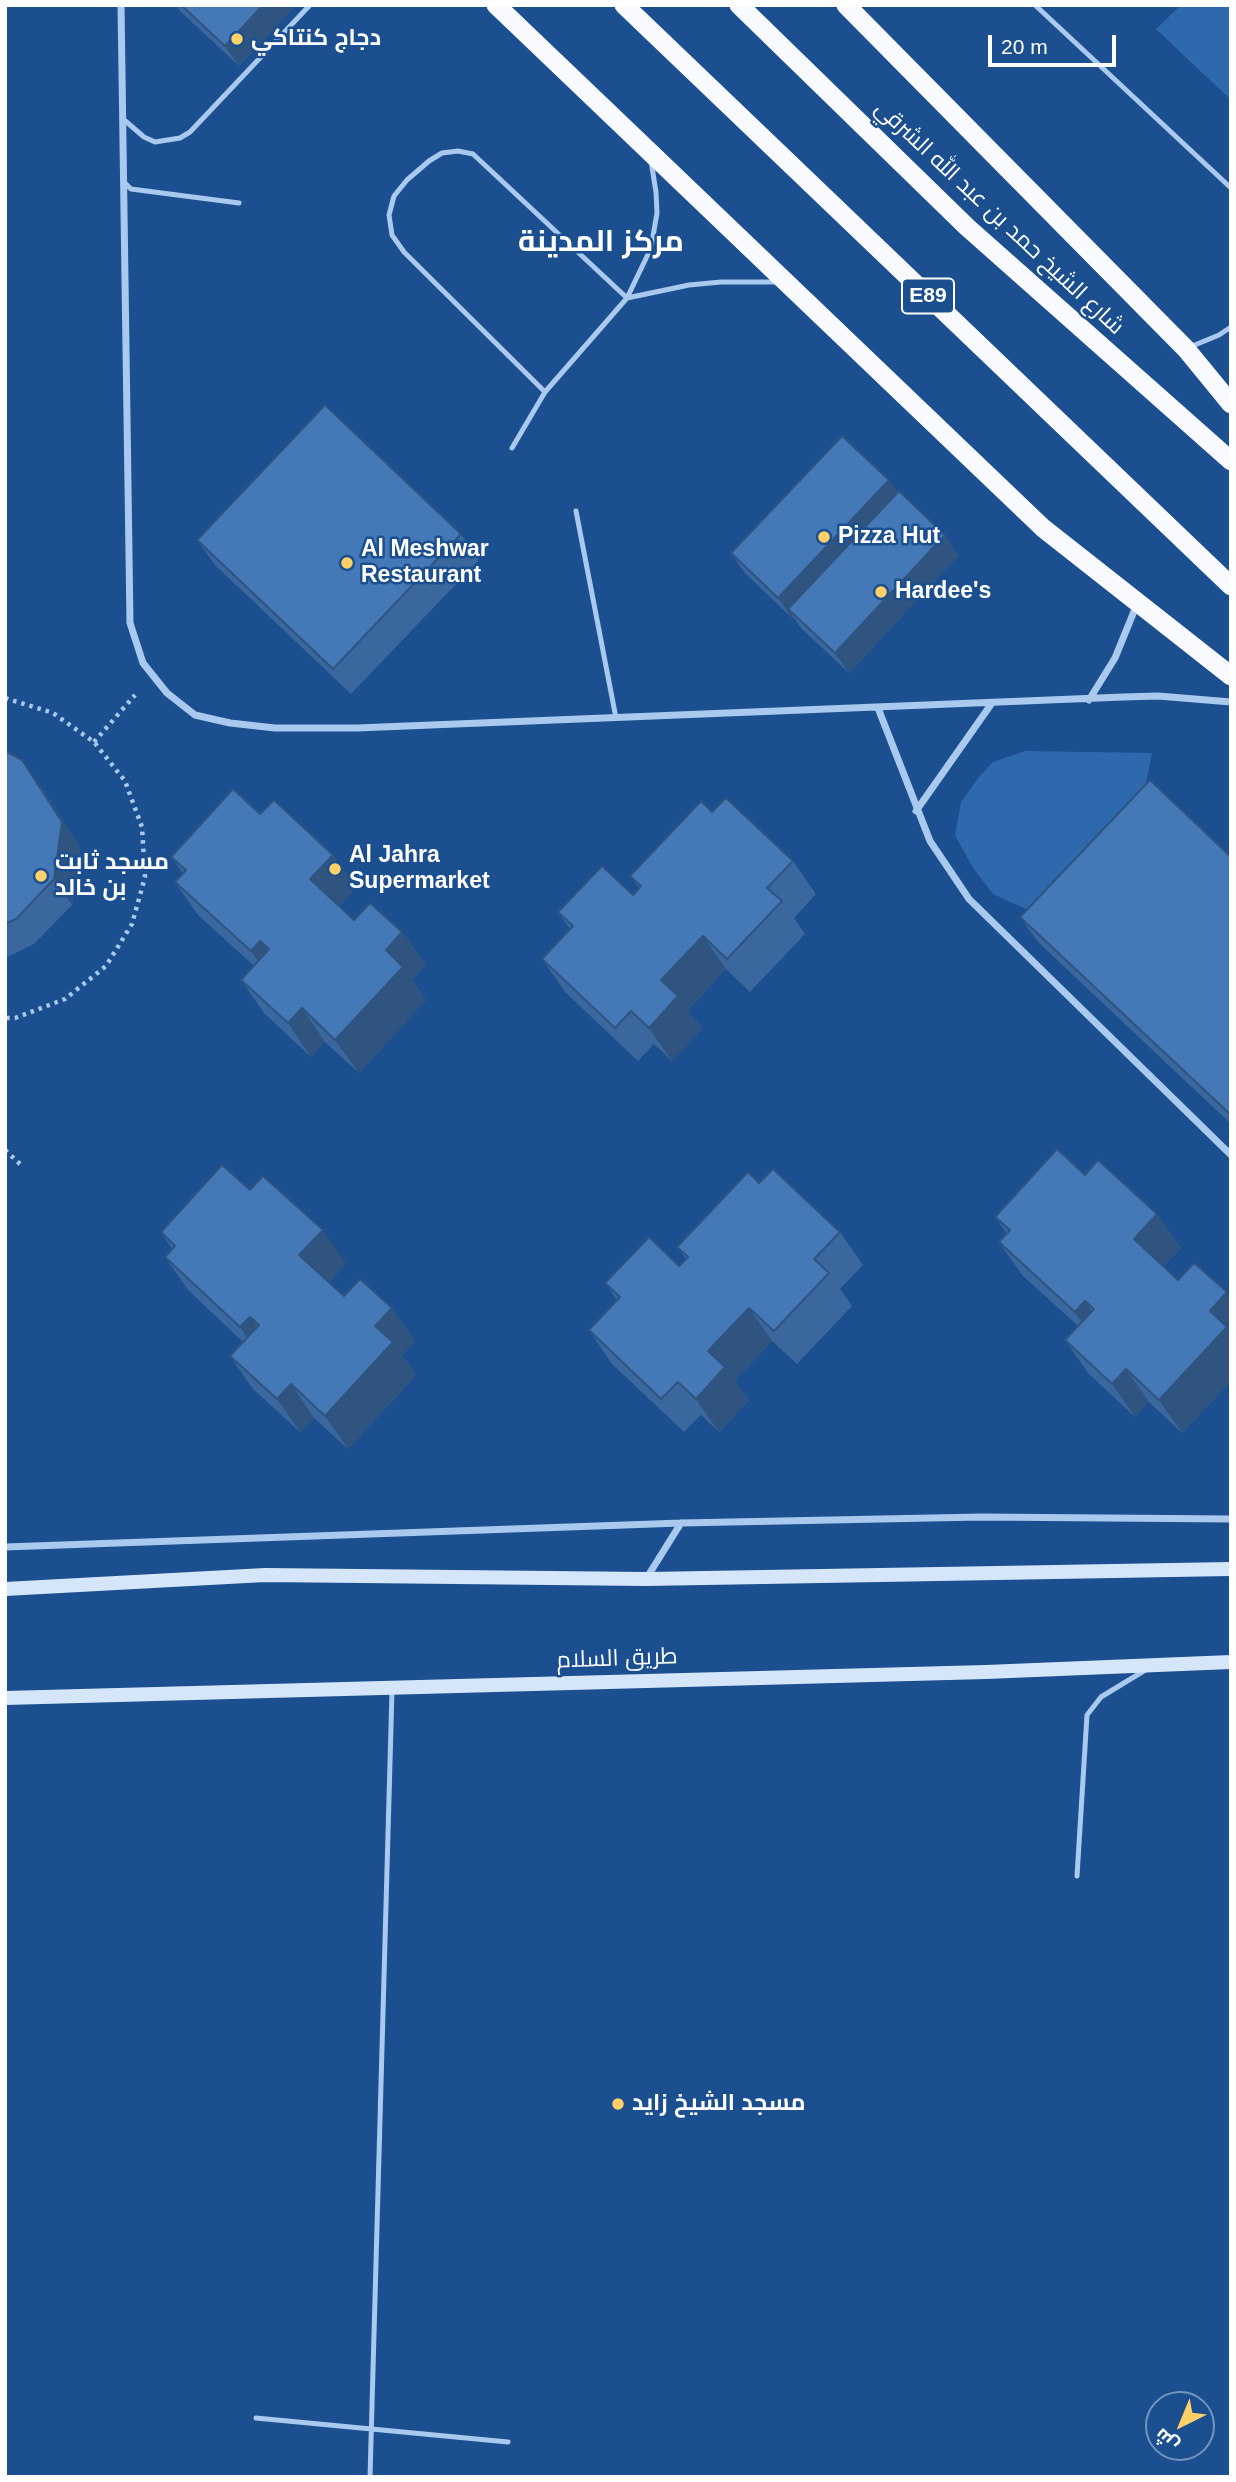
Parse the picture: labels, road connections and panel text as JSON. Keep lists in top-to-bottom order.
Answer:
{
  "streets": {
    "highway": ["شارع الشيخ حمد بن عبد الله الشرقي", "E89"],
    "main road": ["طريق السلام"]
  },
  "districts": ["مركز المدينة"],
  "places": [
    "دجاج كنتاكي",
    "Pizza Hut",
    "Al Meshwar Restaurant",
    "Hardee's",
    "Al Jahra Supermarket",
    "مسجد ثابت بن خالد",
    "مسجد الشيخ زايد"
  ],
  "scale_bar": "20 m",
  "north": "bottom left"
}
